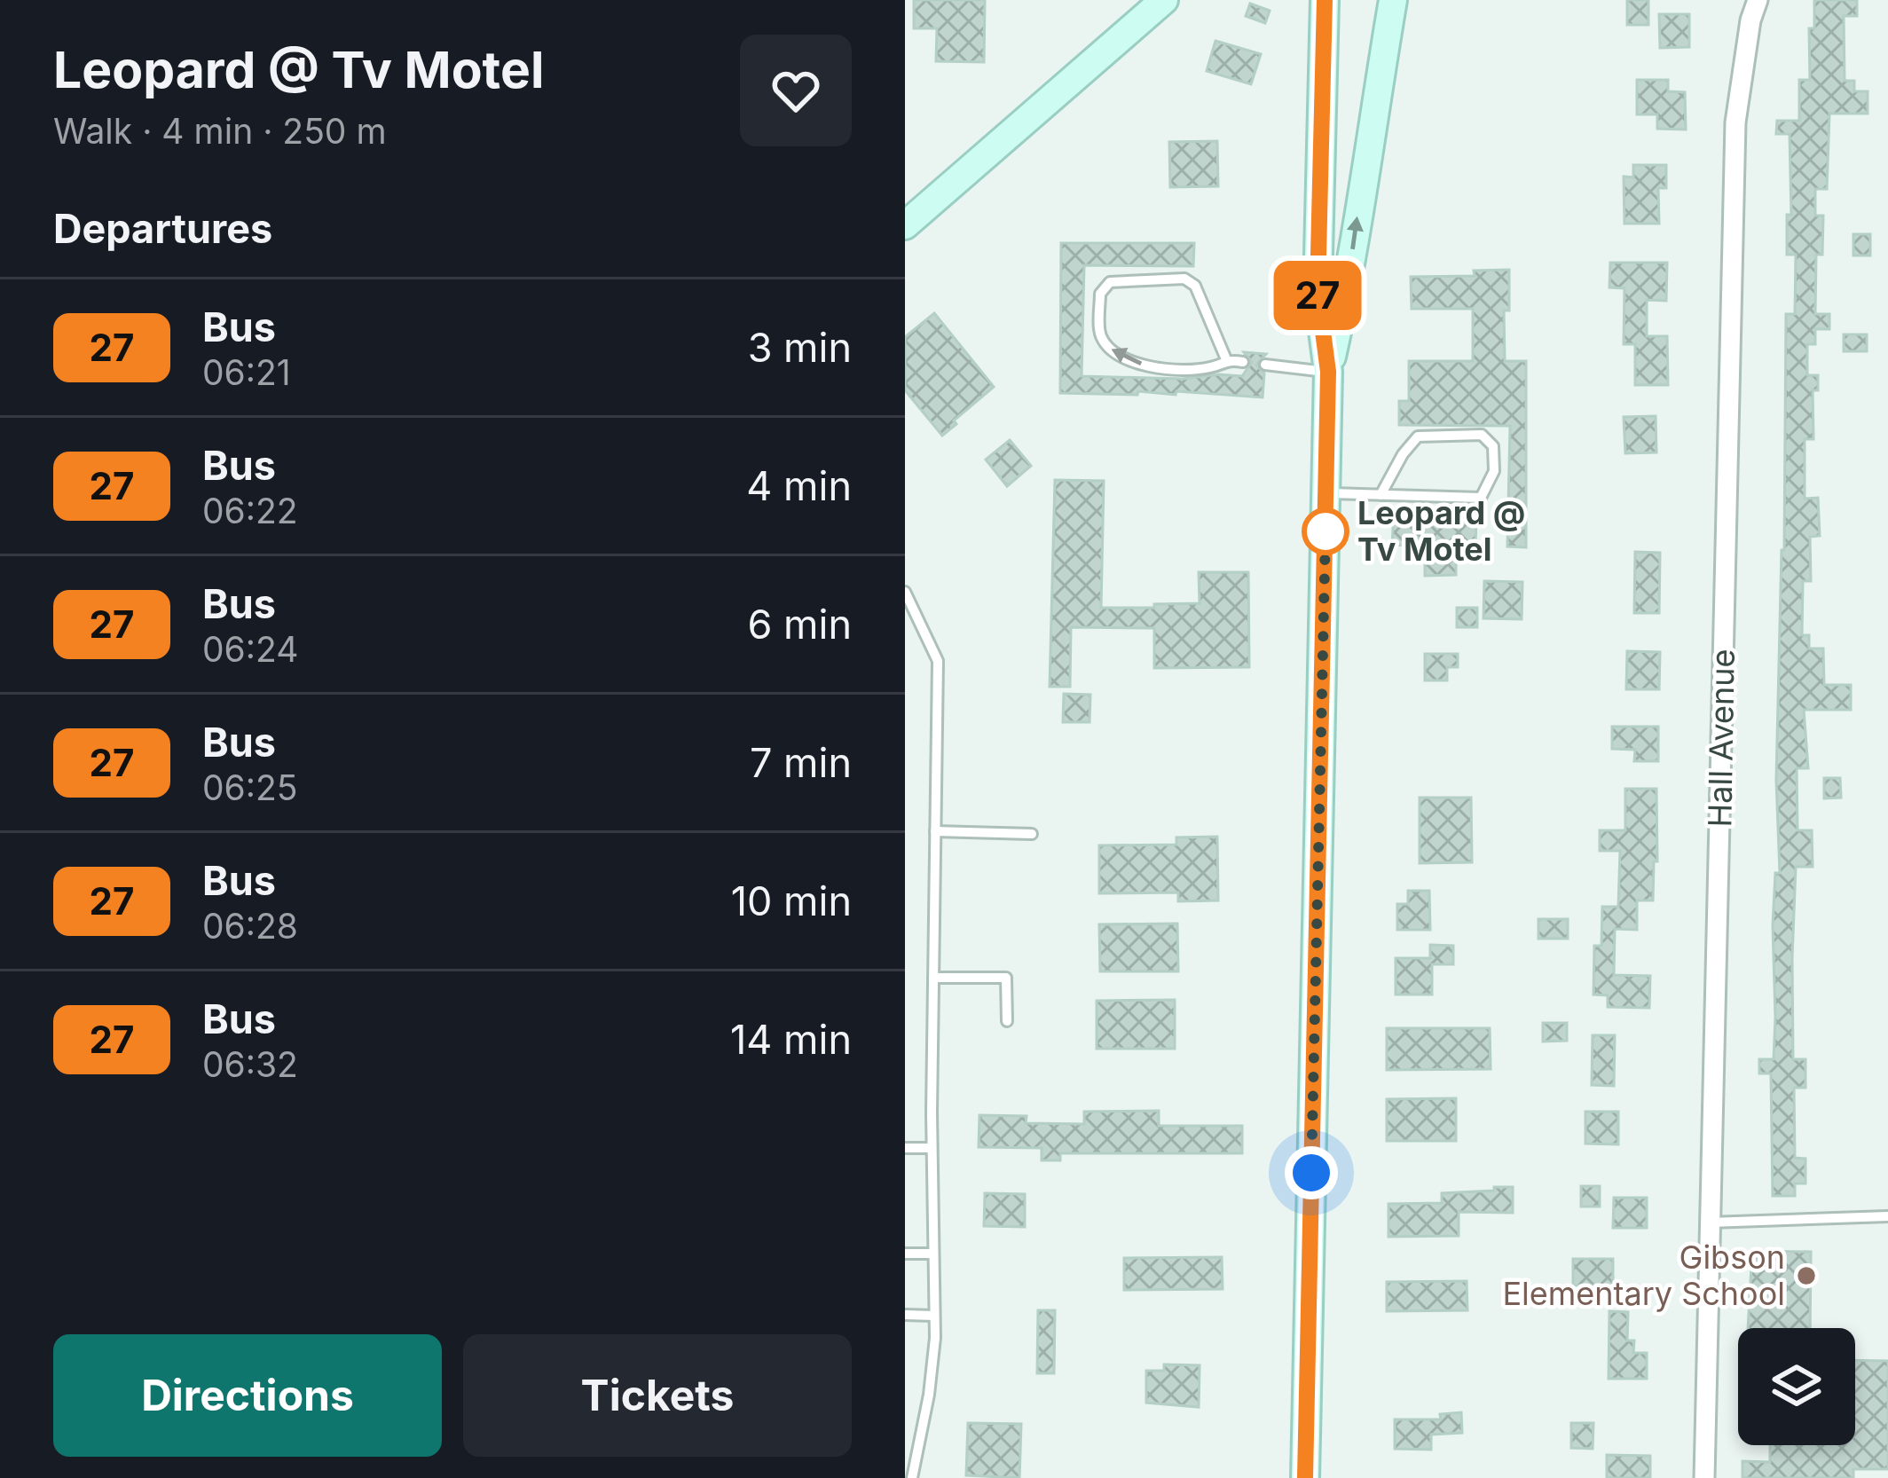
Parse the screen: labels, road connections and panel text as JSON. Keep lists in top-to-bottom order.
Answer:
{
  "streets": {
    "street": ["Hall Avenue"]
  },
  "places": ["Leopard @ Tv Motel", "Gibson Elementary School"],
  "lines": ["bus line 27"],
  "page": {
    "heading": [
      ["Leopard @ Tv Motel", "Walk · 4 min · 250 m"],
      "Departures"
    ],
    "on_map": "27",
    "list": [
      {
        "mark": "27",
        "name": "Bus",
        "note": "06:21",
        "value": "3 min"
      },
      {
        "mark": "27",
        "name": "Bus",
        "note": "06:22",
        "value": "4 min"
      },
      {
        "mark": "27",
        "name": "Bus",
        "note": "06:24",
        "value": "6 min"
      },
      {
        "mark": "27",
        "name": "Bus",
        "note": "06:25",
        "value": "7 min"
      },
      {
        "mark": "27",
        "name": "Bus",
        "note": "06:28",
        "value": "10 min"
      },
      {
        "mark": "27",
        "name": "Bus",
        "note": "06:32",
        "value": "14 min"
      }
    ],
    "buttons": ["Directions", "Tickets"]
  }
}
